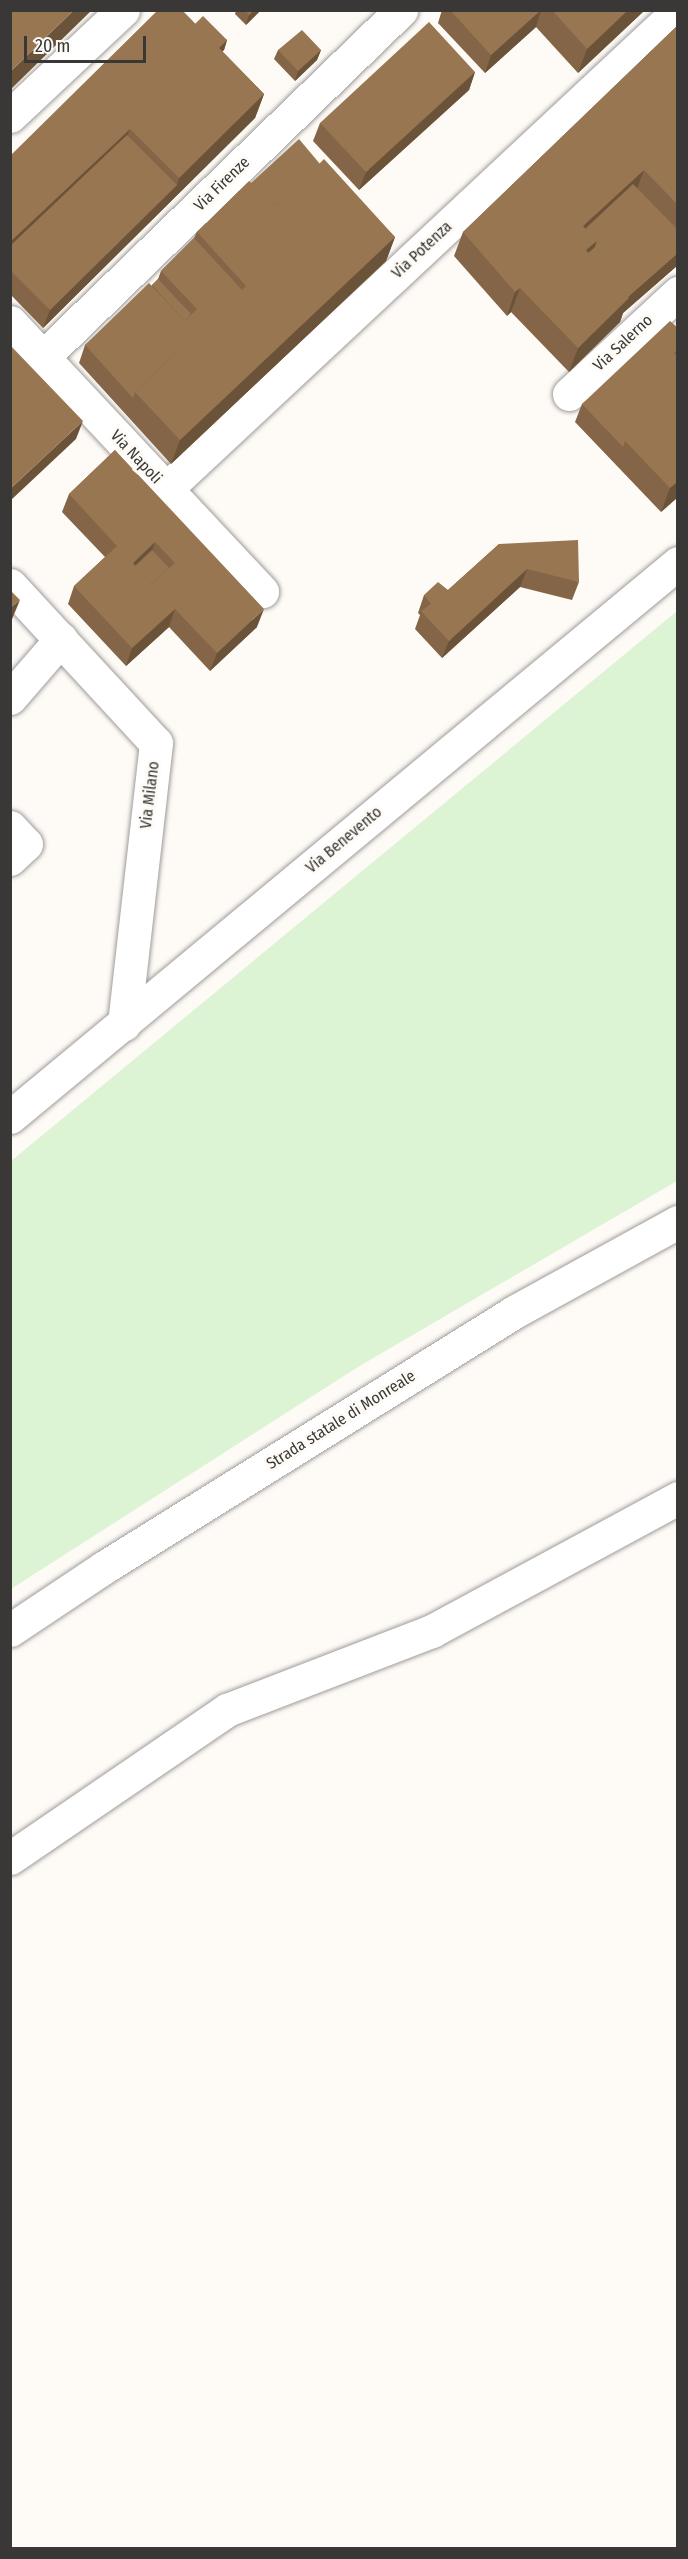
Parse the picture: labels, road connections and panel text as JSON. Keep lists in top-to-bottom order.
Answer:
{
  "streets": {
    "street": [
      "Via Firenze",
      "Via Potenza",
      "Via Salerno",
      "Via Napoli",
      "Via Milano",
      "Via Benevento",
      "Strada statale di Monreale"
    ]
  },
  "crossings": [
    ["Via Firenze", "Via Napoli"],
    ["Via Potenza", "Via Napoli"],
    ["Via Milano", "Via Benevento"]
  ],
  "scale_bar": "20 m"
}
